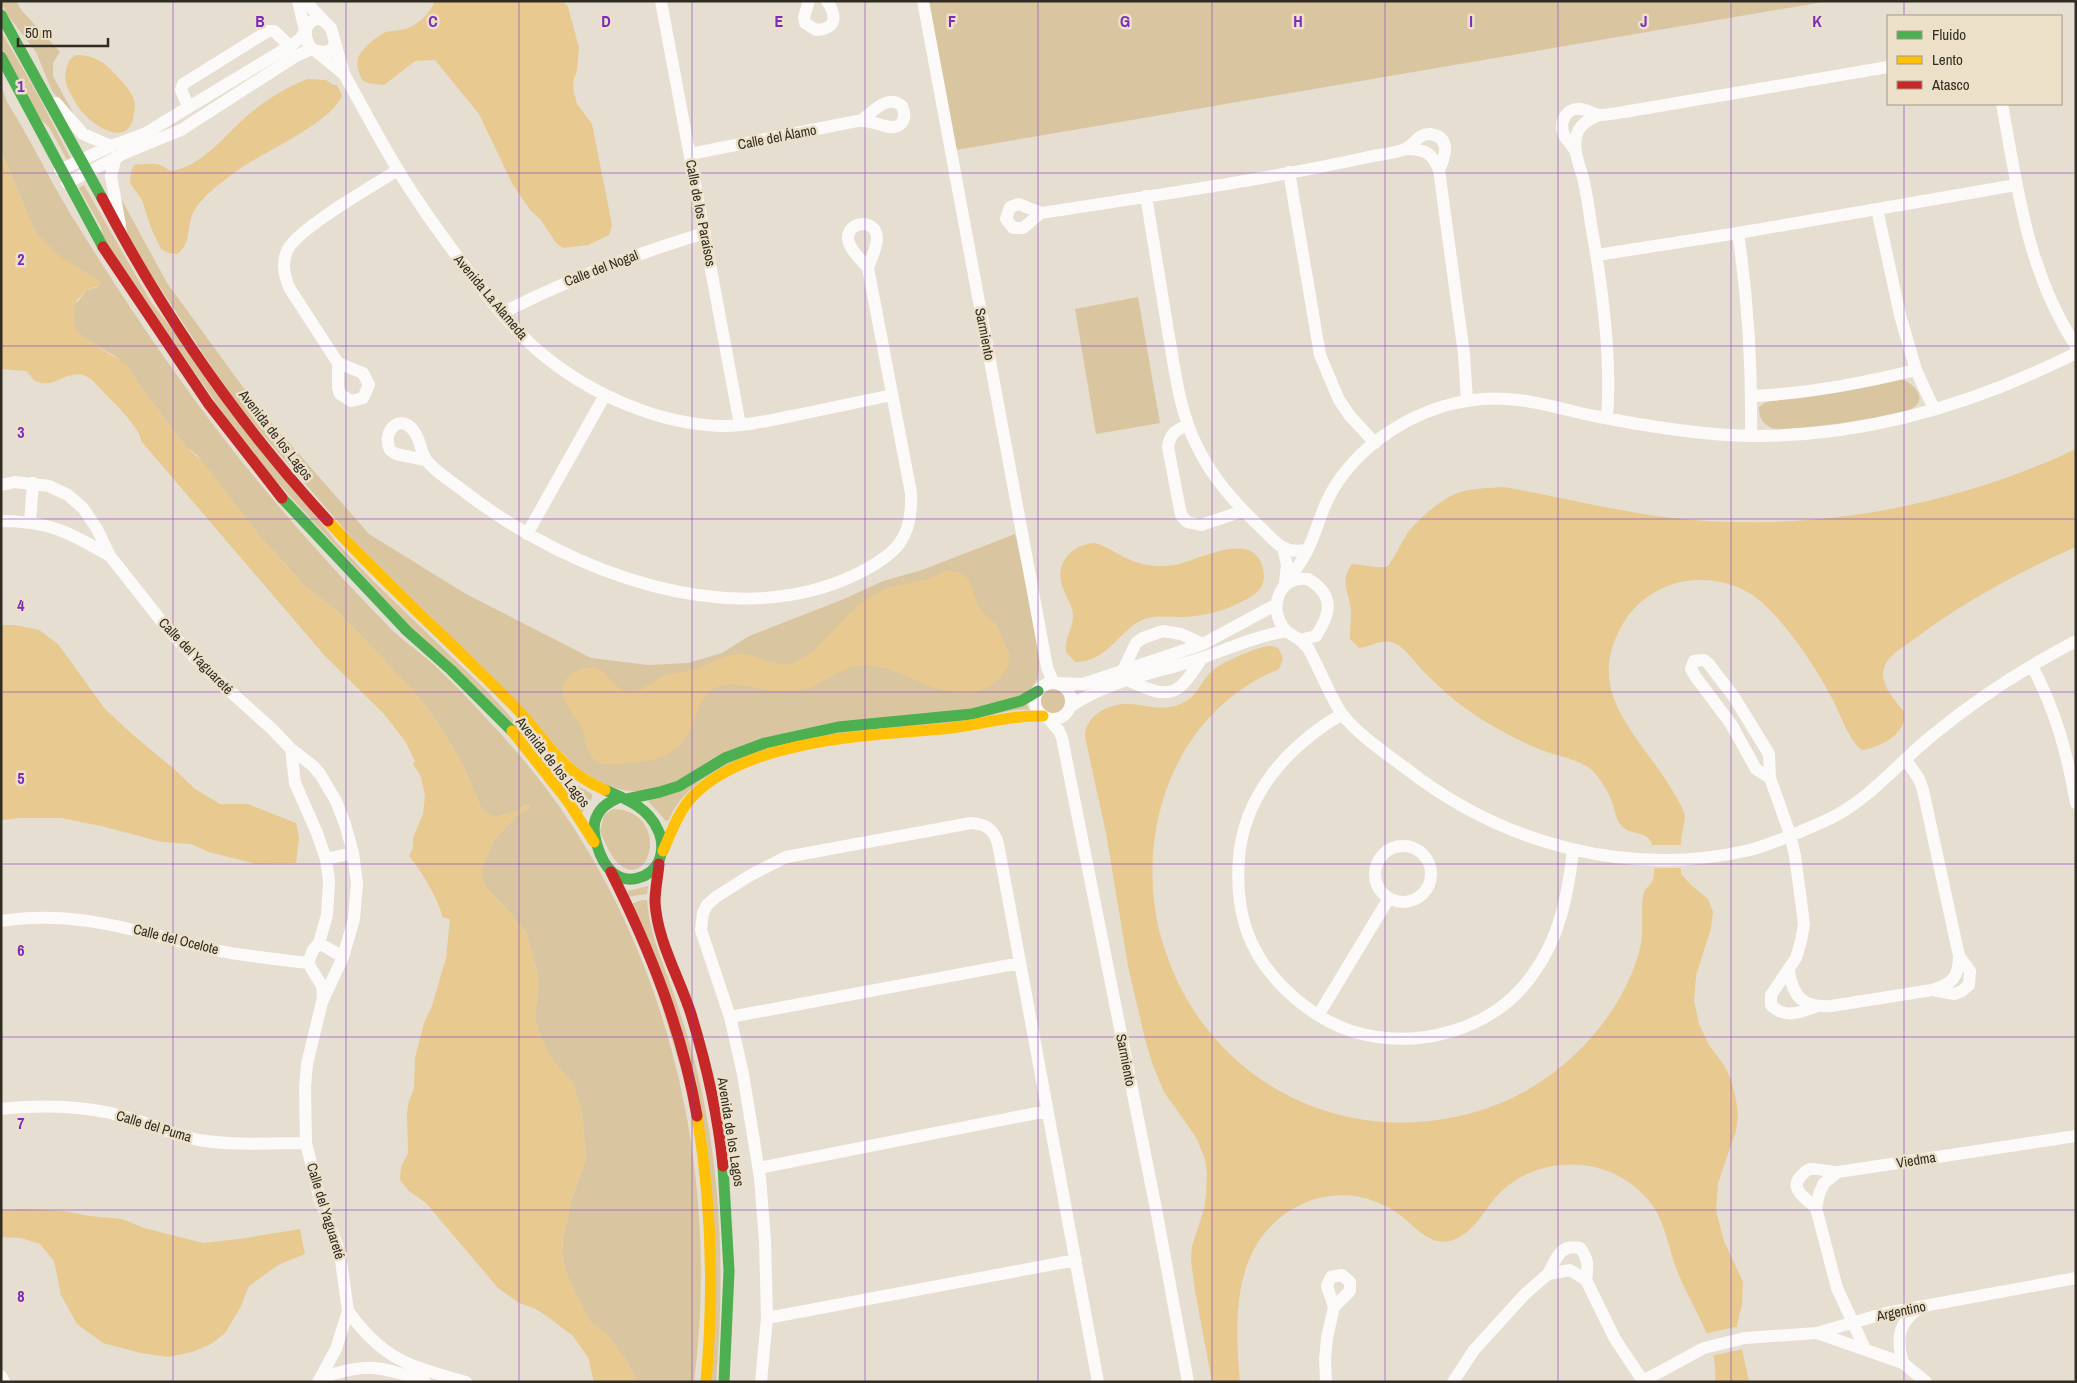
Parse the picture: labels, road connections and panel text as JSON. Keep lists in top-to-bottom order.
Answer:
{
  "streets": {
    "street": [
      "Calle del Álamo",
      "Calle de los Paraísos",
      "Calle del Nogal",
      "Avenida La Alameda",
      "Sarmiento",
      "Avenida de los Lagos",
      "Calle del Yaguareté",
      "Calle del Ocelote",
      "Calle del Puma",
      "Viedma",
      "Argentino"
    ]
  },
  "crossings": [
    ["Calle del Álamo", "Calle de los Paraísos"],
    ["Calle de los Paraísos", "Calle del Nogal"],
    ["Calle de los Paraísos", "Avenida La Alameda"],
    ["Calle del Nogal", "Avenida La Alameda"],
    ["Calle del Yaguareté", "Calle del Puma"]
  ],
  "legend": ["Fluido", "Lento", "Atasco"],
  "scale_bar": "50 m",
  "grid": {
    "columns": [
      "B",
      "C",
      "D",
      "E",
      "F",
      "G",
      "H",
      "I",
      "J",
      "K"
    ],
    "rows": [
      "1",
      "2",
      "3",
      "4",
      "5",
      "6",
      "7",
      "8"
    ]
  }
}
